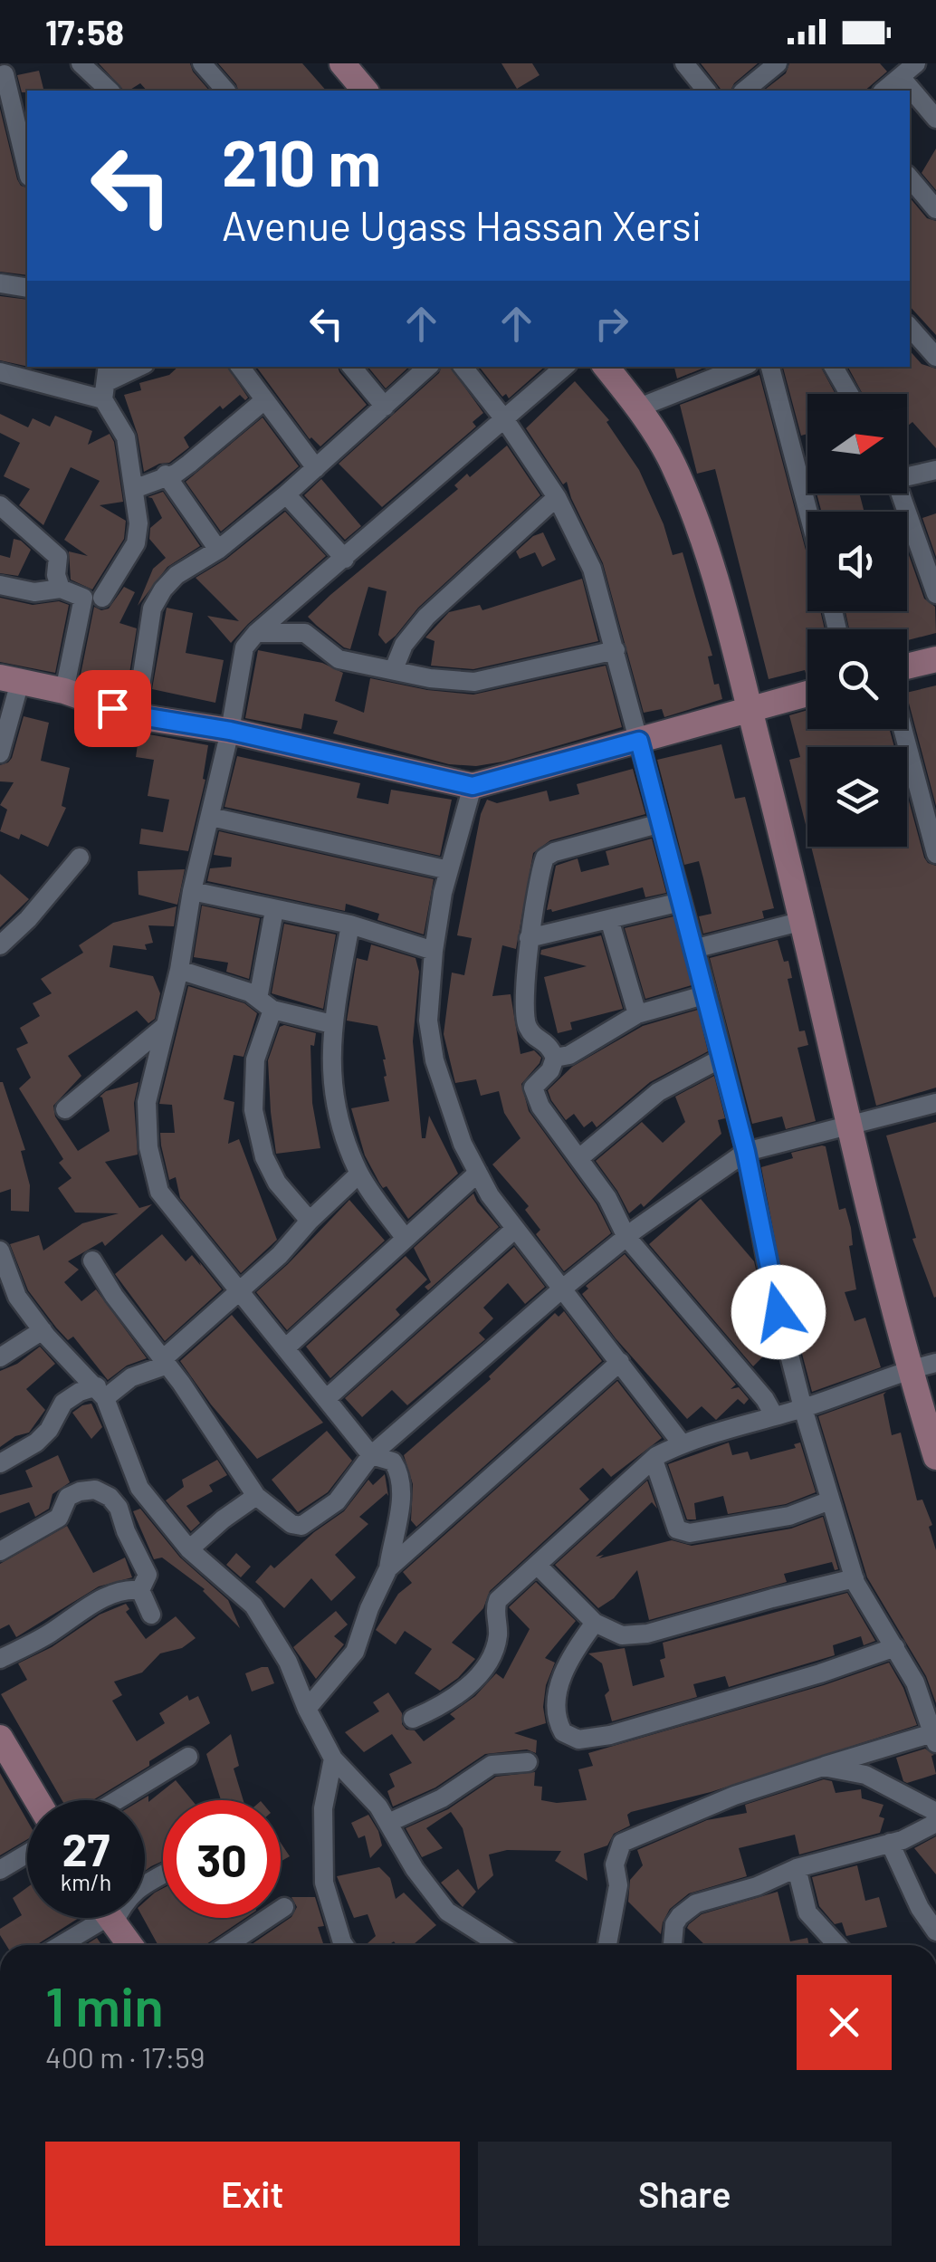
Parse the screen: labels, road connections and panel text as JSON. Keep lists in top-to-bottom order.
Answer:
{
  "north": "right",
  "page": {
    "status": "17:58",
    "turn": ["210 m", "Avenue Ugass Hassan Xersi"],
    "speed": "27 km/h",
    "limit": "30",
    "heading": ["1 min", "400 m · 17:59"],
    "buttons": ["Exit", "Share"]
  }
}
